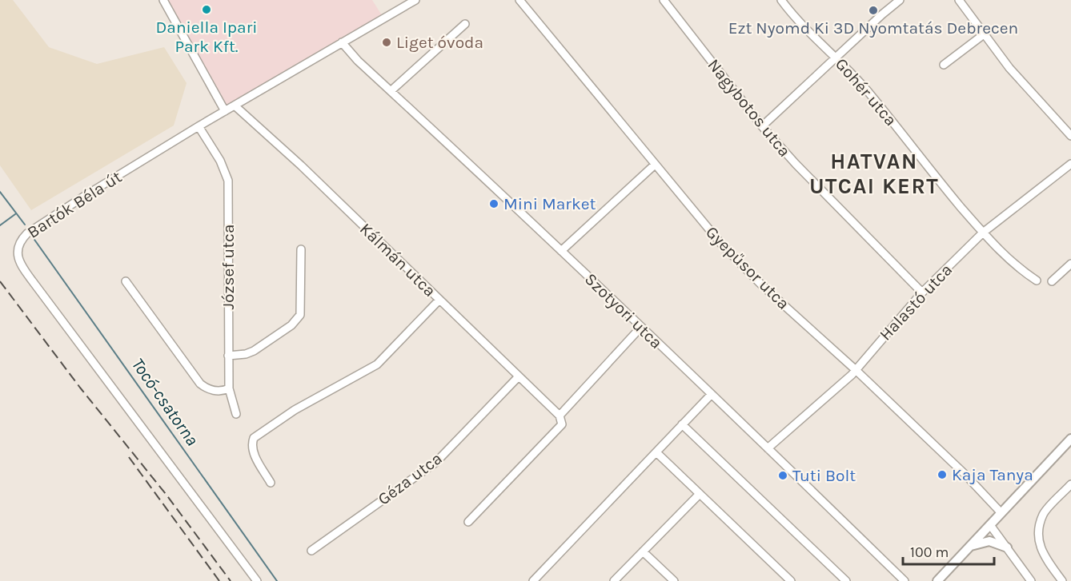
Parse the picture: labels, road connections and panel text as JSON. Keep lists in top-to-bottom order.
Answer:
{
  "streets": {
    "street": [
      "Gohér utca",
      "Nagybotos utca",
      "Bartók Béla út",
      "Kálmán utca",
      "József utca",
      "Gyepűsor utca",
      "Halastó utca",
      "Szotyori utca",
      "Géza utca"
    ]
  },
  "crossings": [
    ["Gohér utca", "Halastó utca"],
    ["Nagybotos utca", "Halastó utca"],
    ["Bartók Béla út", "Kálmán utca"],
    ["Bartók Béla út", "József utca"],
    ["Bartók Béla út", "Szotyori utca"],
    ["Kálmán utca", "Géza utca"],
    ["Gyepűsor utca", "Halastó utca"],
    ["Halastó utca", "Szotyori utca"]
  ],
  "districts": ["HATVAN UTCAI KERT"],
  "water": ["Tocó-csatorna"],
  "places": [
    "Daniella Ipari Park Kft.",
    "Ezt Nyomd Ki 3D Nyomtatás Debrecen",
    "Liget óvoda",
    "Mini Market",
    "Kaja Tanya",
    "Tuti Bolt"
  ],
  "scale_bar": "100 m"
}
